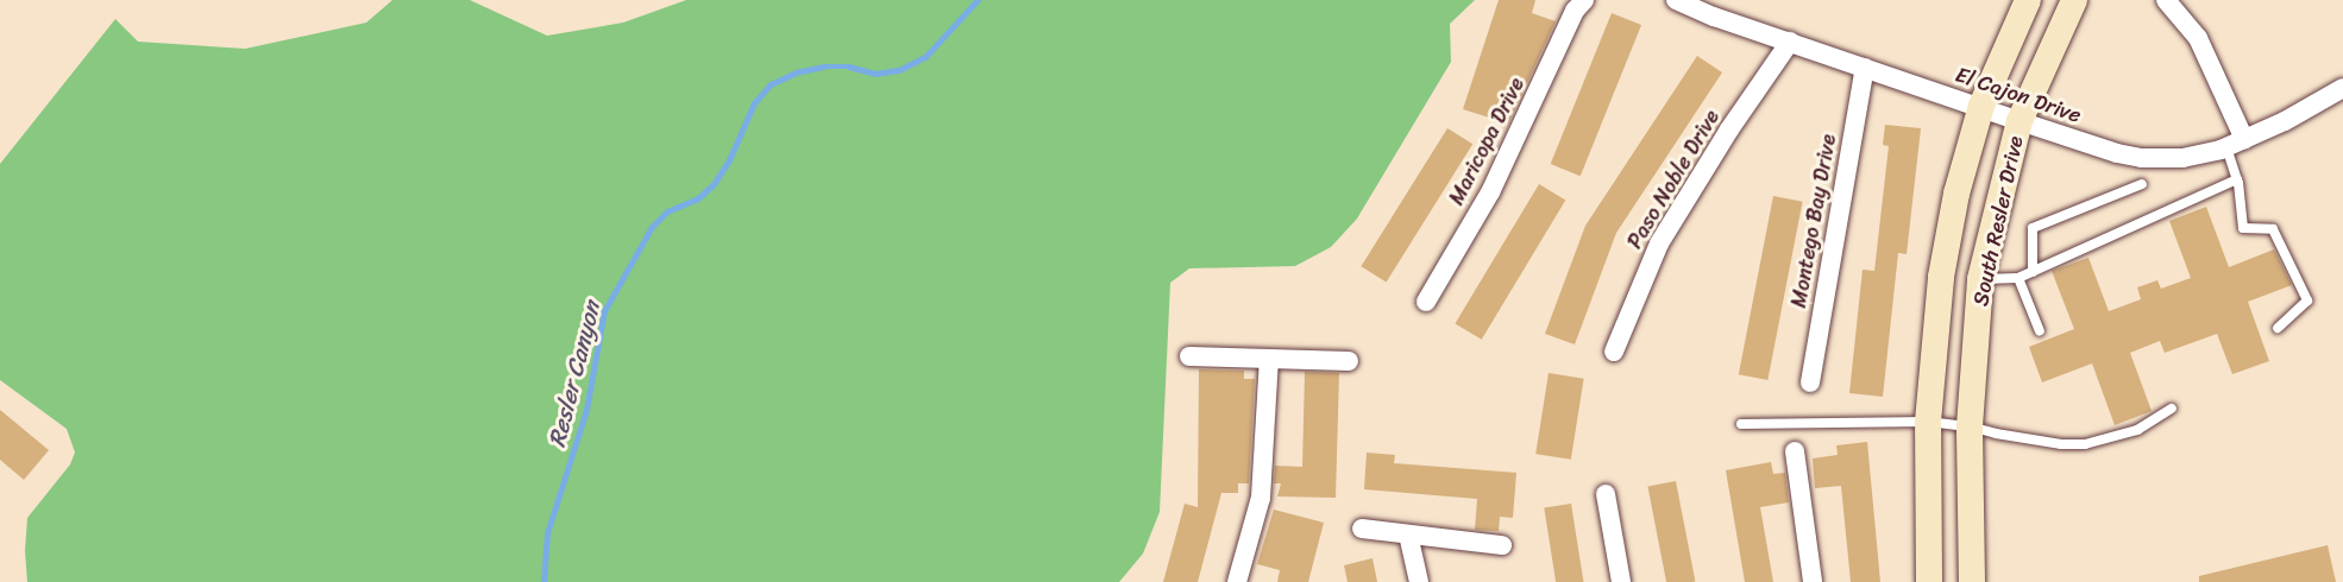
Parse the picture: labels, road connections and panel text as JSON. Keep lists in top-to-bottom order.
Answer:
{
  "streets": {
    "main road": ["South Resler Drive"],
    "street": [
      "El Cajon Drive",
      "Maricopa Drive",
      "Paso Noble Drive",
      "Montego Bay Drive"
    ]
  },
  "crossings": [
    ["El Cajon Drive", "Paso Noble Drive"],
    ["El Cajon Drive", "Montego Bay Drive"],
    ["El Cajon Drive", "South Resler Drive"]
  ],
  "water": ["Resler Canyon"]
}
